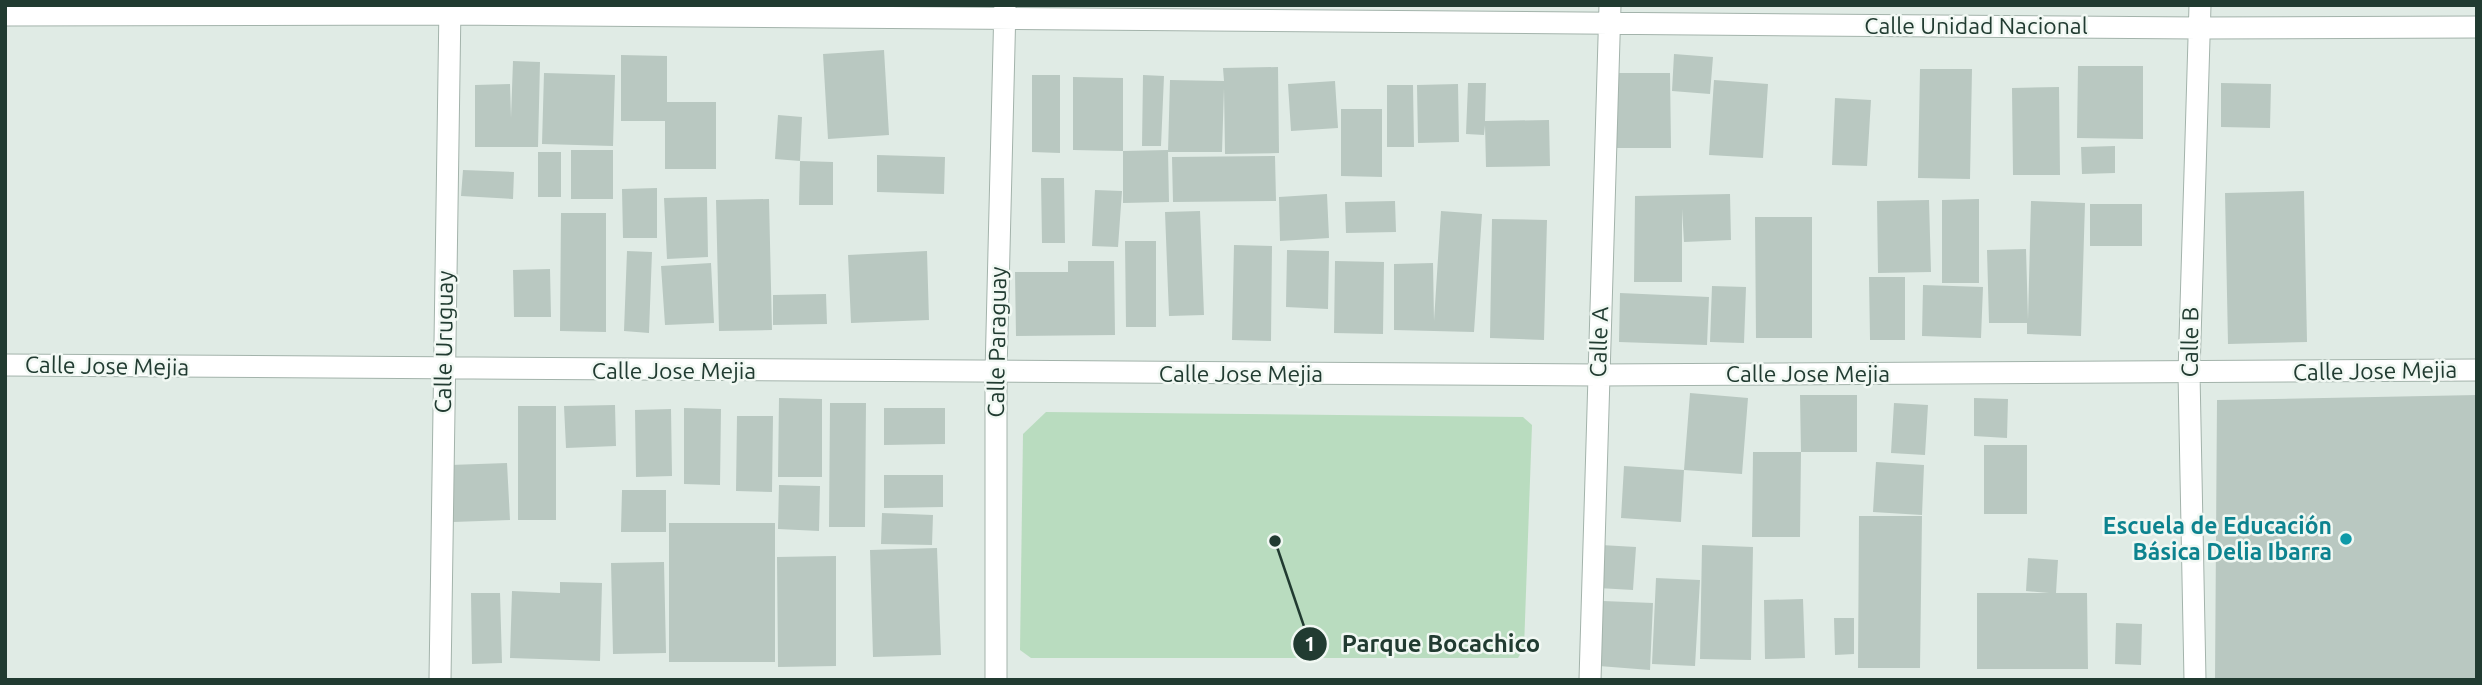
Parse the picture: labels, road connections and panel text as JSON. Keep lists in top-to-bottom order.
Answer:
{
  "streets": {
    "street": [
      "Calle Unidad Nacional",
      "Calle Uruguay",
      "Calle Paraguay",
      "Calle A",
      "Calle B",
      "Calle Jose Mejia"
    ]
  },
  "crossings": [
    ["Calle Unidad Nacional", "Calle Uruguay"],
    ["Calle Unidad Nacional", "Calle Paraguay"],
    ["Calle Unidad Nacional", "Calle A"],
    ["Calle Unidad Nacional", "Calle B"],
    ["Calle Uruguay", "Calle Jose Mejia"],
    ["Calle Paraguay", "Calle Jose Mejia"],
    ["Calle A", "Calle Jose Mejia"],
    ["Calle B", "Calle Jose Mejia"]
  ],
  "places": ["Escuela de Educación Básica Delia Ibarra", "Parque Bocachico"]
}
